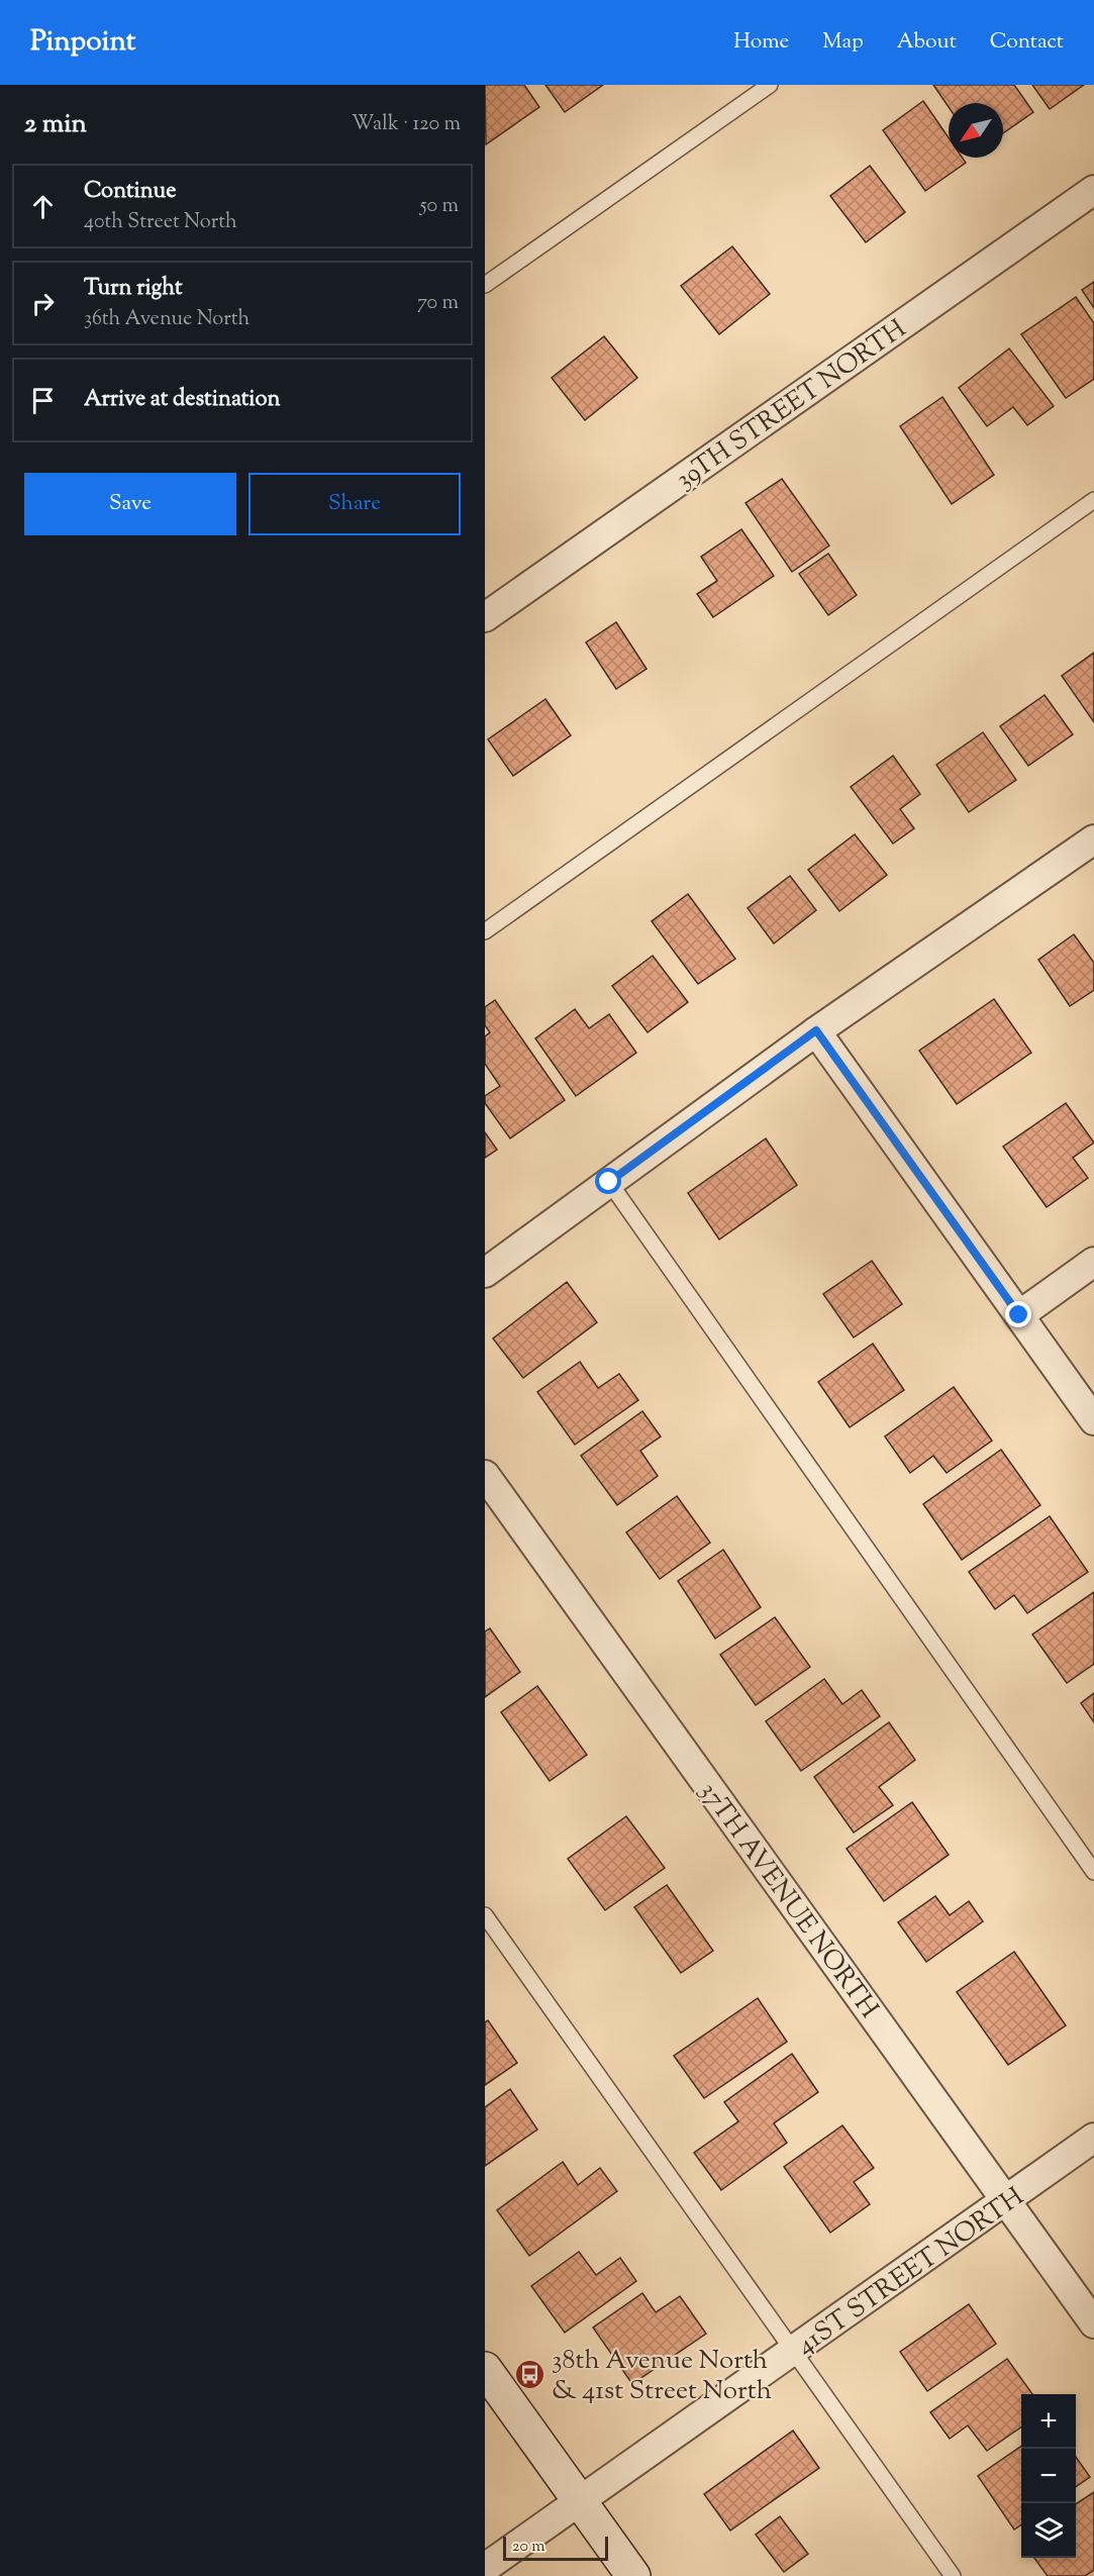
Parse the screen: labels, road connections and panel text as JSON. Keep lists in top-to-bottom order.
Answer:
{
  "streets": {
    "street": ["39TH STREET NORTH", "37TH AVENUE NORTH", "41ST STREET NORTH"]
  },
  "crossings": [
    ["37TH AVENUE NORTH", "41ST STREET NORTH"]
  ],
  "places": {
    "bus stop": ["38th Avenue North & 41st Street North"]
  },
  "scale_bar": "20 m",
  "north": "bottom left",
  "page": {
    "header": "Pinpoint",
    "nav": [
      "Home",
      "Map",
      "About",
      "Contact"
    ],
    "heading": ["2 min", "Walk · 120 m"],
    "list": [
      ["Continue", "40th Street North", "50 m"],
      ["Turn right", "36th Avenue North", "70 m"],
      "Arrive at destination"
    ],
    "buttons": ["Save", "Share"],
    "map_buttons": ["+", "−"],
    "scale": "20 m"
  }
}
